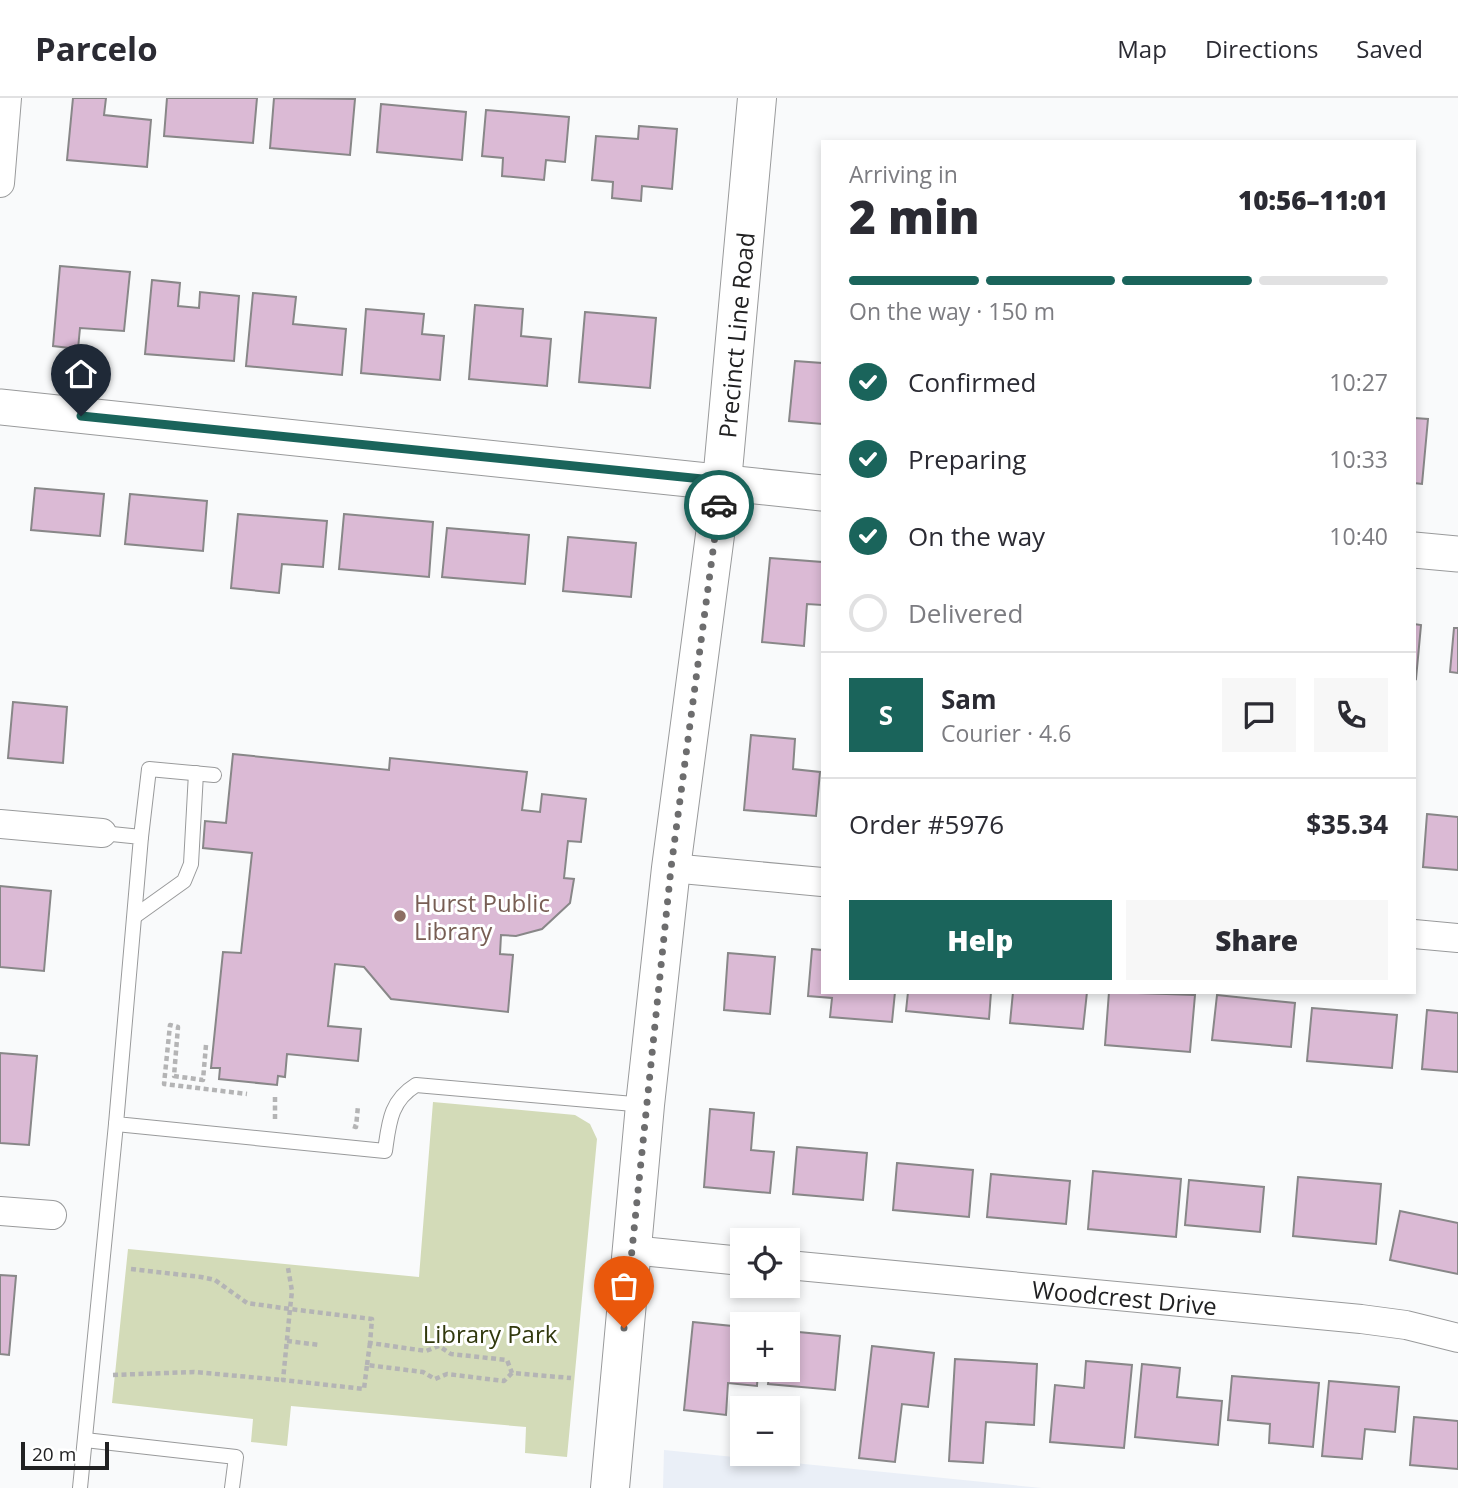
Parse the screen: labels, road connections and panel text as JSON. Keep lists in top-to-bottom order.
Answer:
{
  "streets": {
    "main road": ["Precinct Line Road"],
    "street": ["Woodcrest Drive"]
  },
  "parks": ["Library Park"],
  "places": ["Hurst Public Library"],
  "scale_bar": "20 m",
  "page": {
    "header": "Parcelo",
    "nav": ["Map", "Directions", "Saved"],
    "heading": ["2 min", "Arriving in", "10:56–11:01"],
    "panel": [
      "Sam",
      "Courier · 4.6",
      "Order #5976",
      "$35.34"
    ],
    "bar": "On the way · 150 m",
    "list": [
      ["Confirmed", "10:27"],
      ["Preparing", "10:33"],
      ["On the way", "10:40"],
      "Delivered"
    ],
    "round": "S",
    "buttons": ["Help", "Share"],
    "map_buttons": ["+", "−"],
    "scale": "20 m"
  }
}
